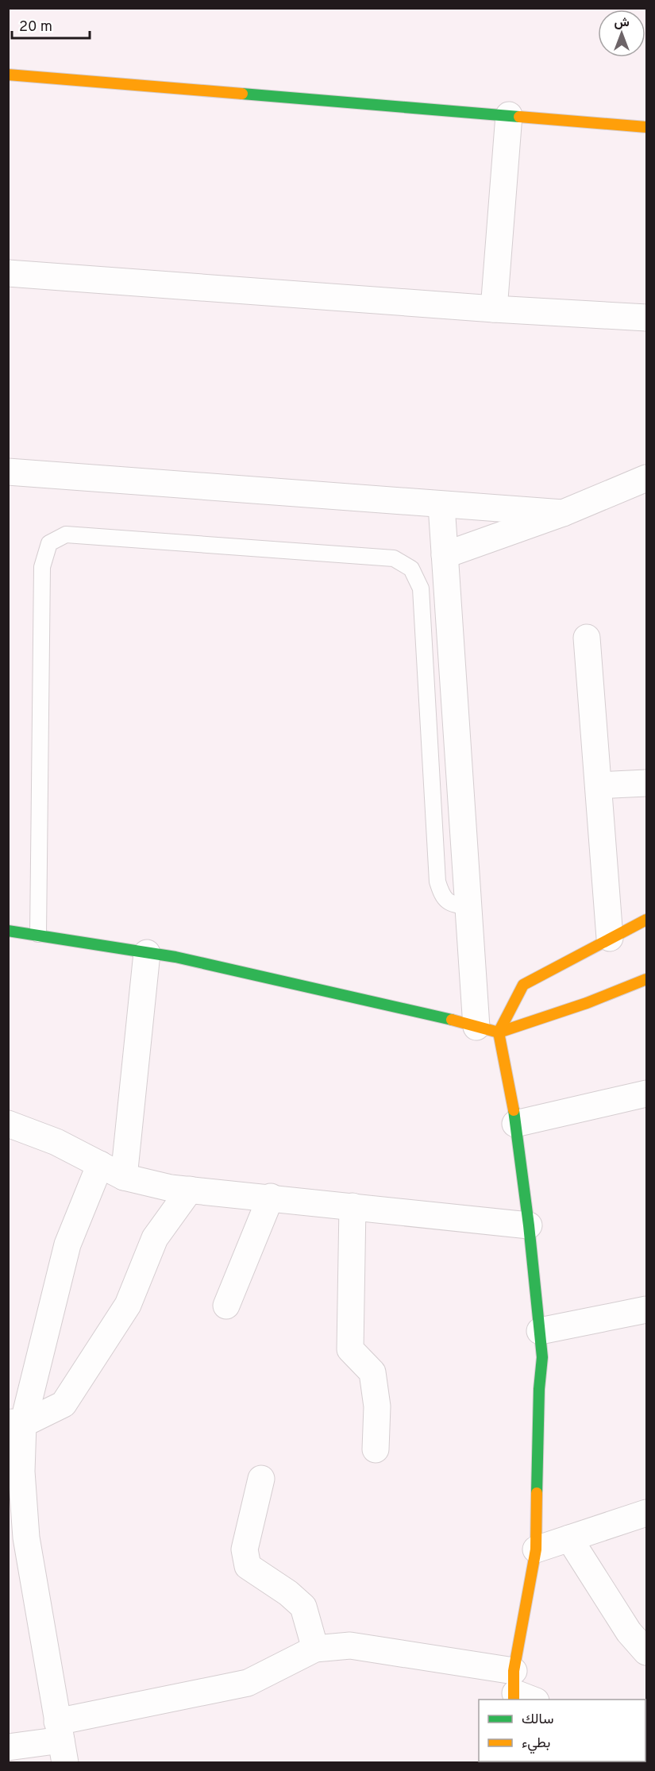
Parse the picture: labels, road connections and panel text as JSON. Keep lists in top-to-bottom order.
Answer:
{
  "legend": ["سالك", "بطيء"],
  "scale_bar": "20 m",
  "north": "top"
}
